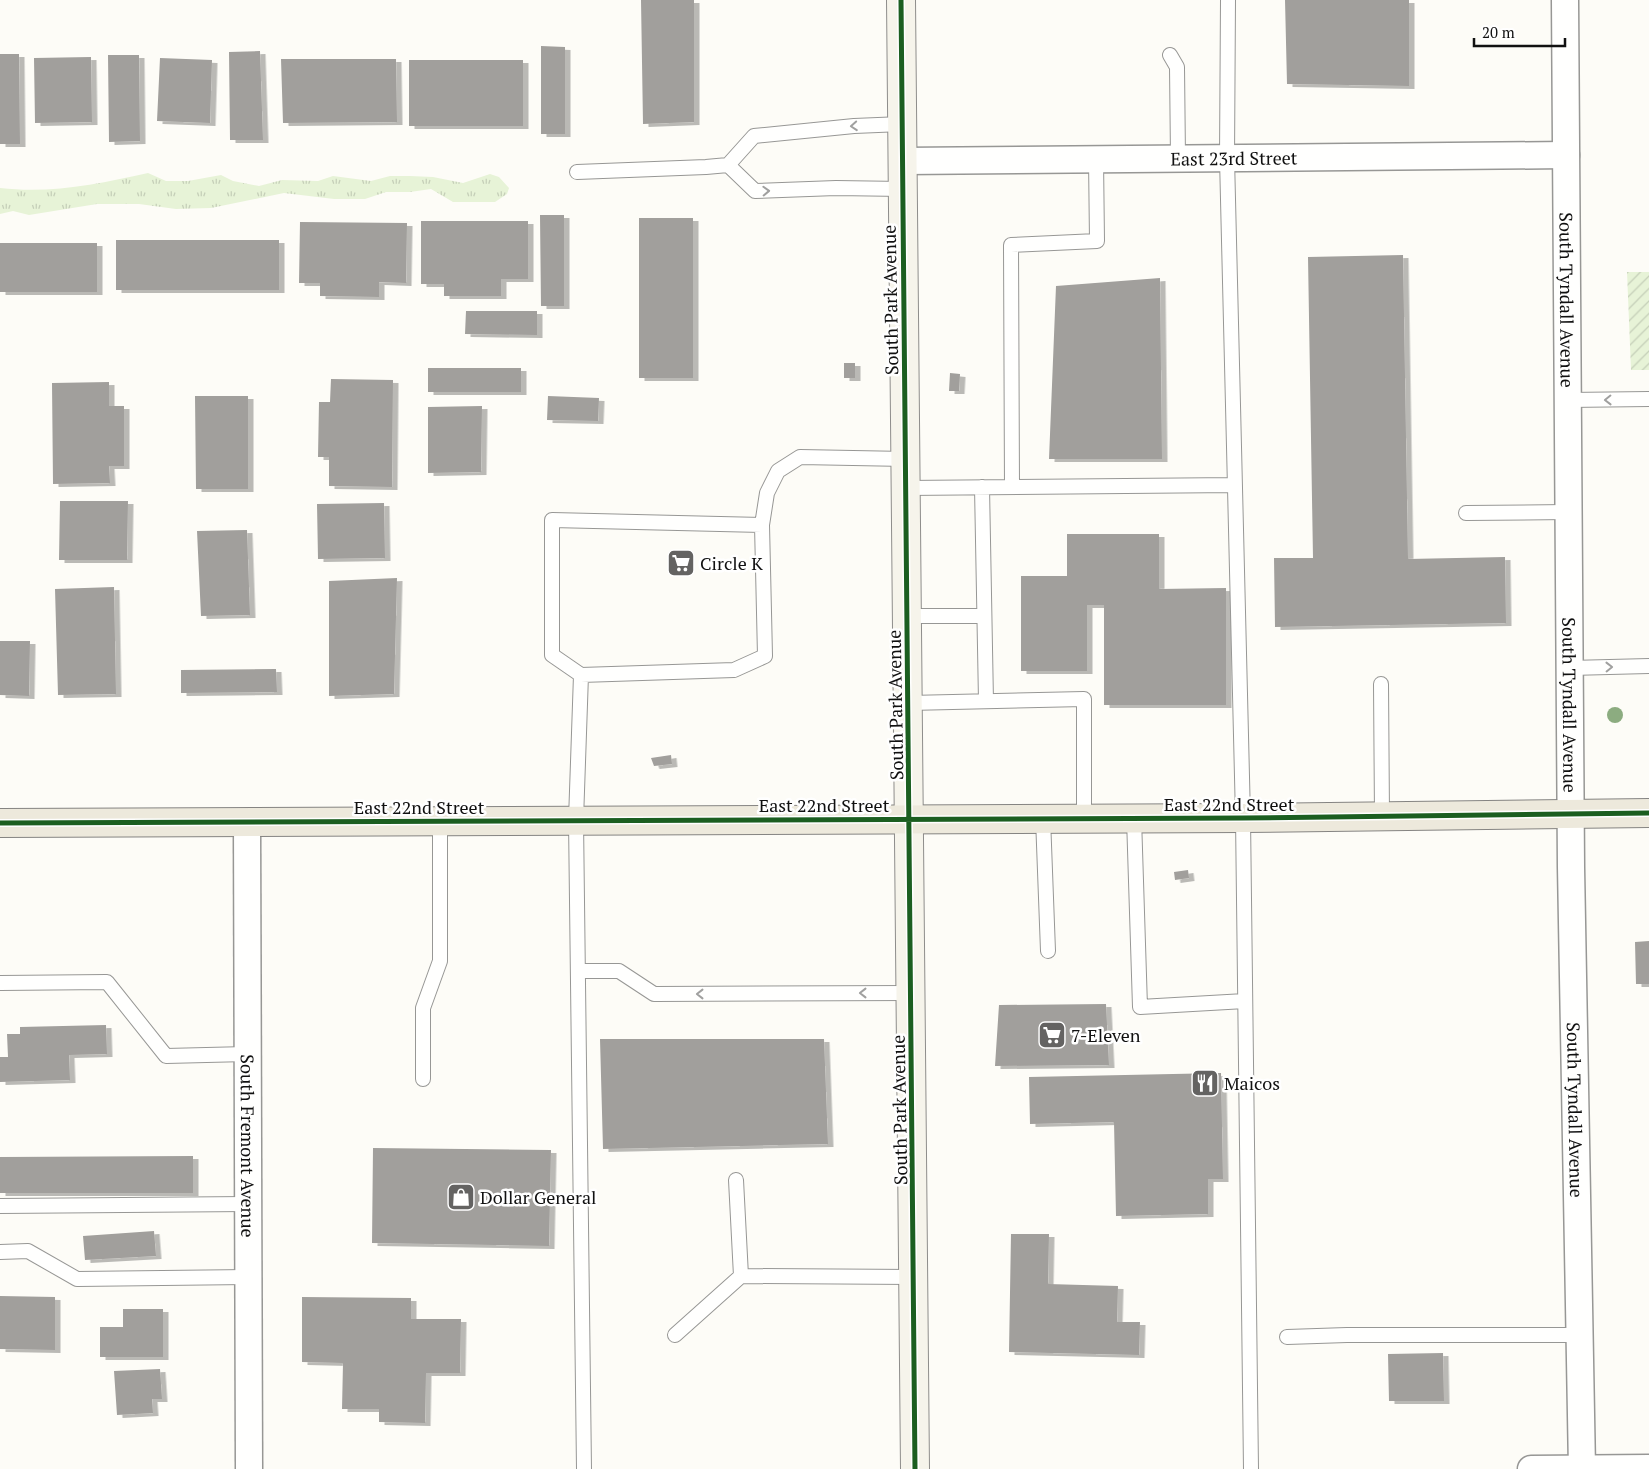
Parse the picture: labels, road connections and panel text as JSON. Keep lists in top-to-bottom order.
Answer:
{
  "streets": {
    "main road": ["South Park Avenue", "East 22nd Street"],
    "street": ["East 23rd Street", "South Tyndall Avenue", "South Fremont Avenue"]
  },
  "crossings": [
    ["East 23rd Street", "South Park Avenue"],
    ["East 23rd Street", "South Tyndall Avenue"],
    ["South Park Avenue", "East 22nd Street"],
    ["South Tyndall Avenue", "East 22nd Street"],
    ["East 22nd Street", "South Fremont Avenue"]
  ],
  "places": {
    "supermarket": ["Circle K", "7-Eleven"],
    "restaurant": ["Maicos"],
    "shop": ["Dollar General"]
  },
  "scale_bar": "20 m"
}
